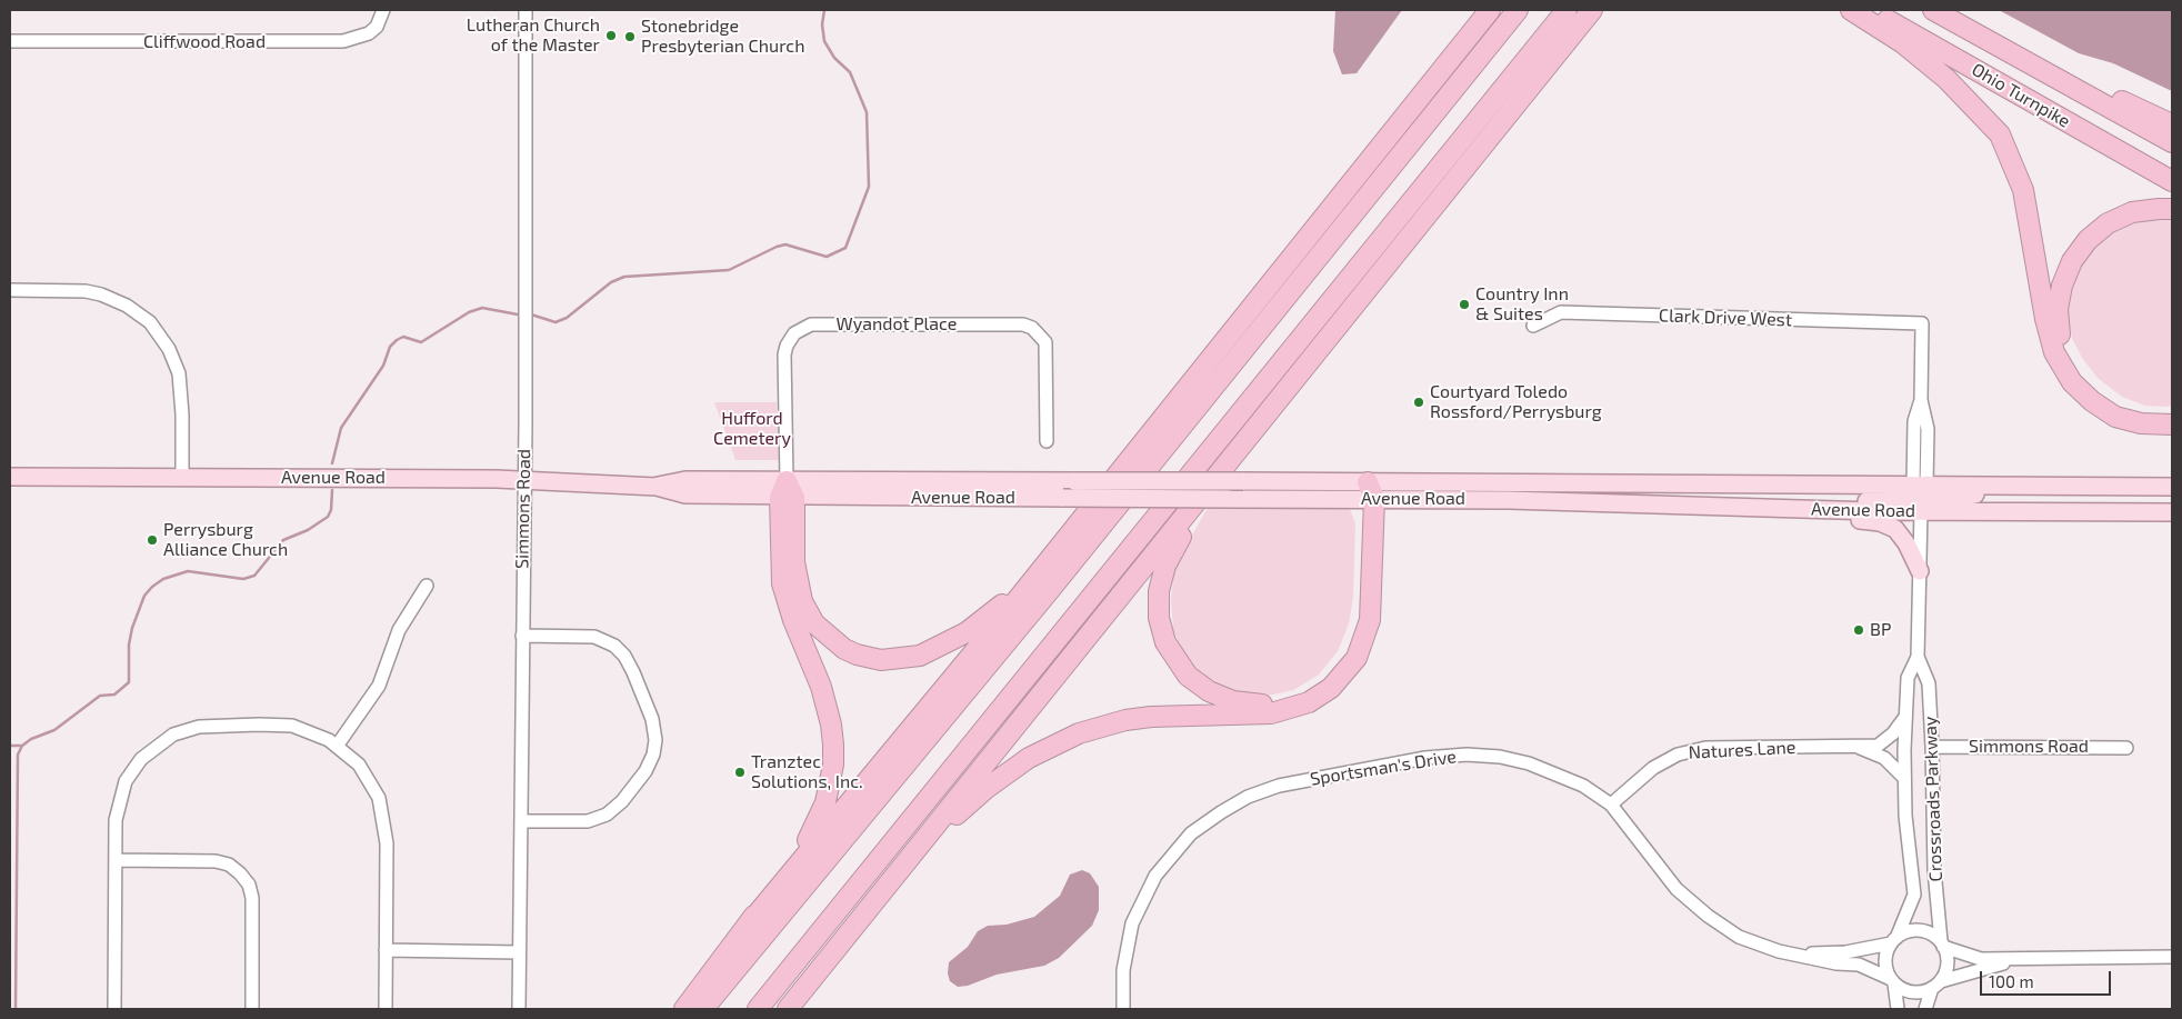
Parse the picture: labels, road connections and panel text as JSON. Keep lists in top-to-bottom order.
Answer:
{
  "streets": {
    "highway": ["Ohio Turnpike"],
    "main road": ["Avenue Road"],
    "street": [
      "Cliffwood Road",
      "Clark Drive West",
      "Wyandot Place",
      "Simmons Road",
      "Natures Lane",
      "Sportsman's Drive",
      "Crossroads Parkway"
    ]
  },
  "crossings": [
    ["Clark Drive West", "Crossroads Parkway"],
    ["Wyandot Place", "Avenue Road"],
    ["Avenue Road", "Simmons Road"],
    ["Avenue Road", "Crossroads Parkway"],
    ["Simmons Road", "Crossroads Parkway"],
    ["Natures Lane", "Sportsman's Drive"],
    ["Natures Lane", "Crossroads Parkway"],
    ["Sportsman's Drive", "Crossroads Parkway"]
  ],
  "parks": ["Hufford Cemetery"],
  "places": [
    "Lutheran Church of the Master",
    "Stonebridge Presbyterian Church",
    "Country Inn & Suites",
    "Courtyard Toledo Rossford/Perrysburg",
    "Perrysburg Alliance Church",
    "BP",
    "Tranztec Solutions, Inc."
  ],
  "scale_bar": "100 m"
}
